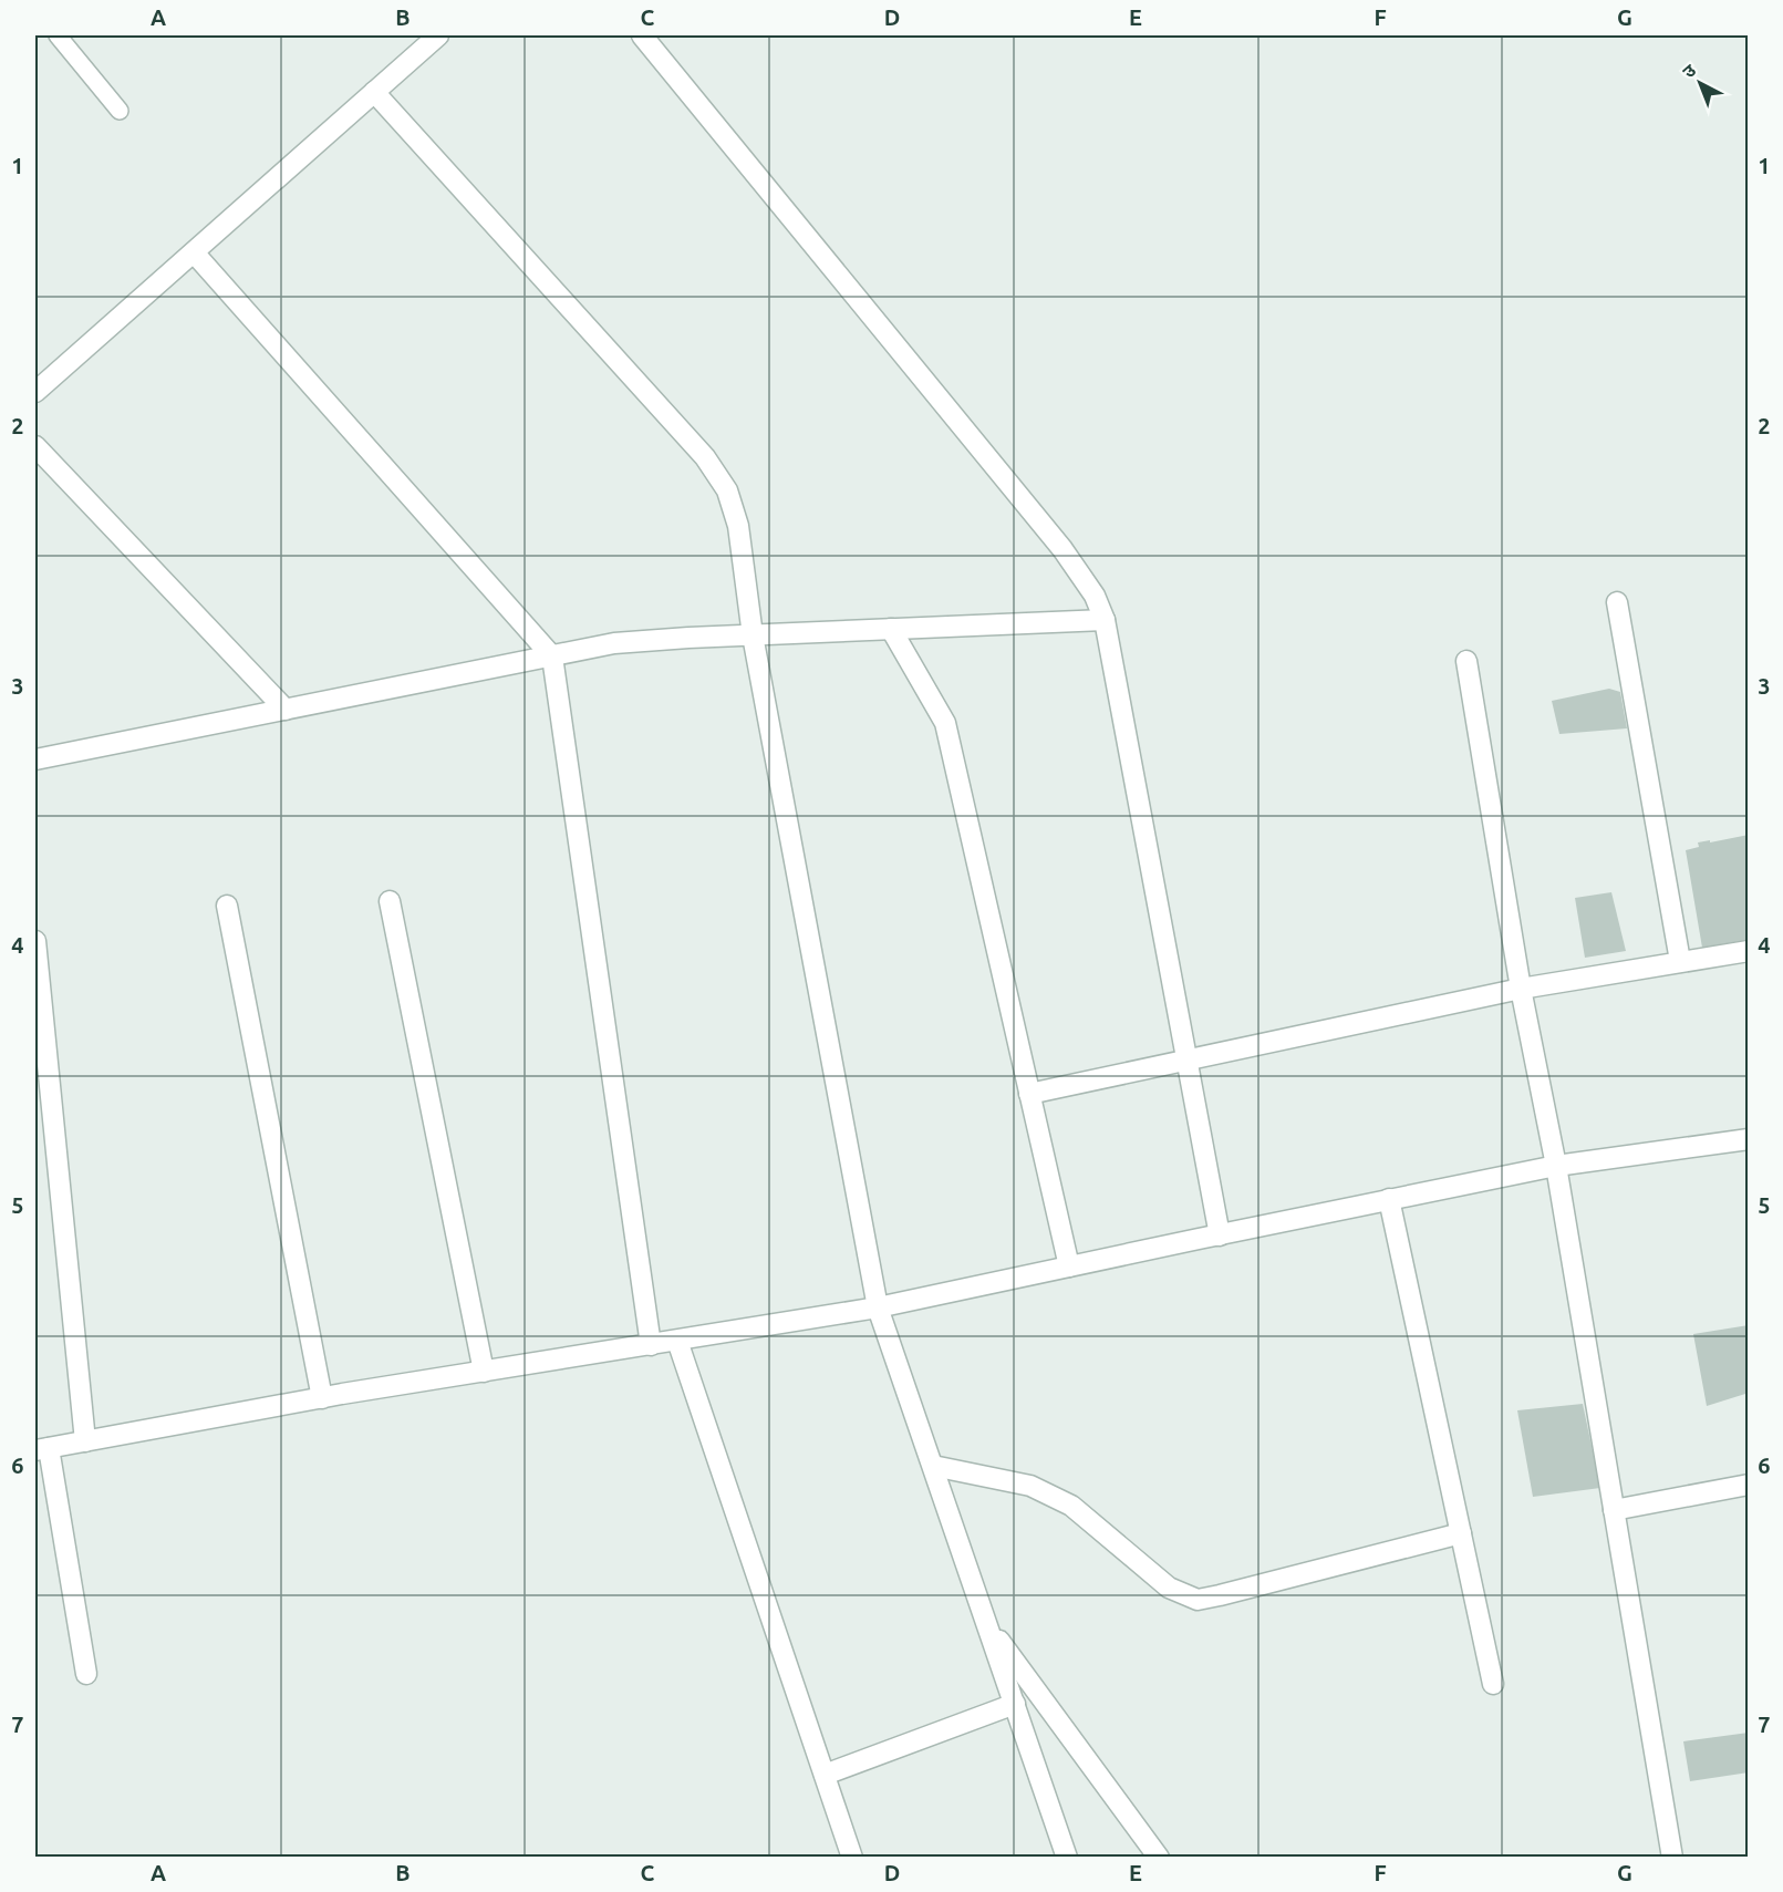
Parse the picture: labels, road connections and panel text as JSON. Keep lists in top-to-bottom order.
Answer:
{
  "north": "top left",
  "grid": {
    "columns": [
      "A",
      "B",
      "C",
      "D",
      "E",
      "F",
      "G"
    ],
    "rows": [
      "1",
      "2",
      "3",
      "4",
      "5",
      "6",
      "7"
    ]
  }
}
